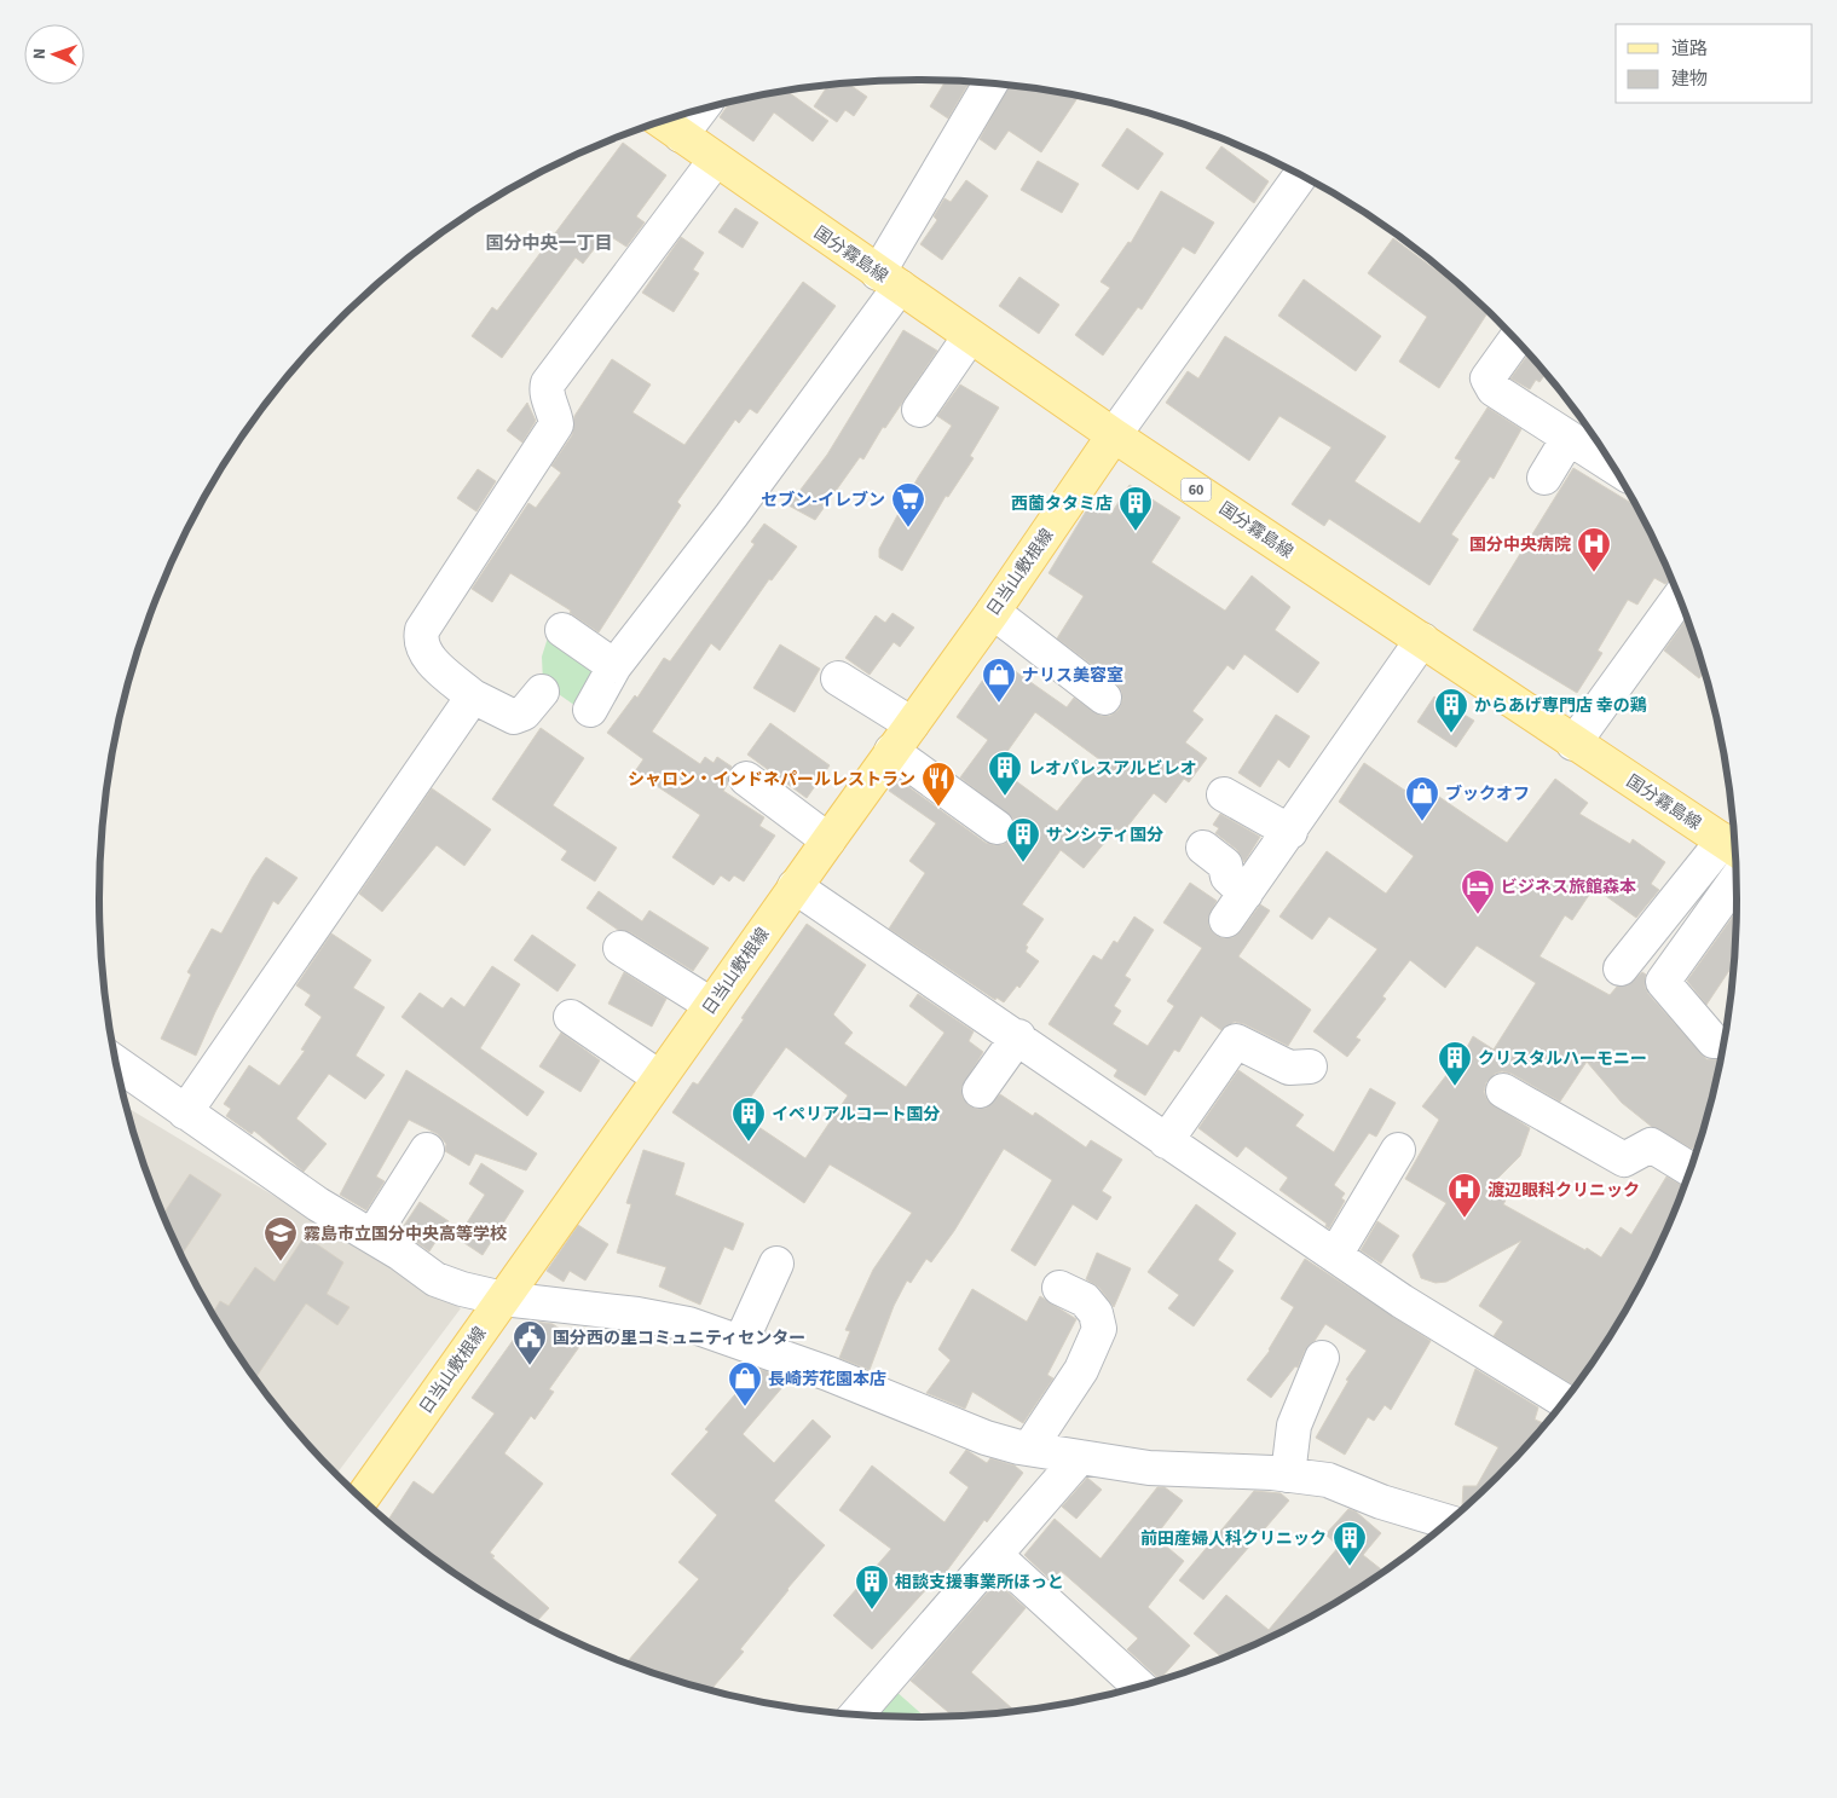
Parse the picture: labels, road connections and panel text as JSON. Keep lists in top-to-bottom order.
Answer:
{
  "streets": {
    "main road": ["国分霧島線", "60", "日当山敷根線"]
  },
  "crossings": [
    ["国分霧島線", "日当山敷根線"]
  ],
  "districts": ["国分中央一丁目"],
  "places": {
    "supermarket": ["セブン-イレブン"],
    "building": [
      "西薗タタミ店",
      "からあげ専門店 幸の鶏",
      "レオパレスアルビレオ",
      "サンシティ国分",
      "クリスタルハーモニー",
      "イペリアルコート国分",
      "前田産婦人科クリニック",
      "相談支援事業所ほっと"
    ],
    "hospital": ["国分中央病院", "渡辺眼科クリニック"],
    "shop": ["ナリス美容室", "ブックオフ", "長崎芳花園本店"],
    "restaurant": ["シャロン・インドネパールレストラン"],
    "hotel": ["ビジネス旅館森本"],
    "school or university": ["霧島市立国分中央高等学校"],
    "public building": ["国分西の里コミュニティセンター"]
  },
  "legend": ["道路", "建物"],
  "north": "left"
}
